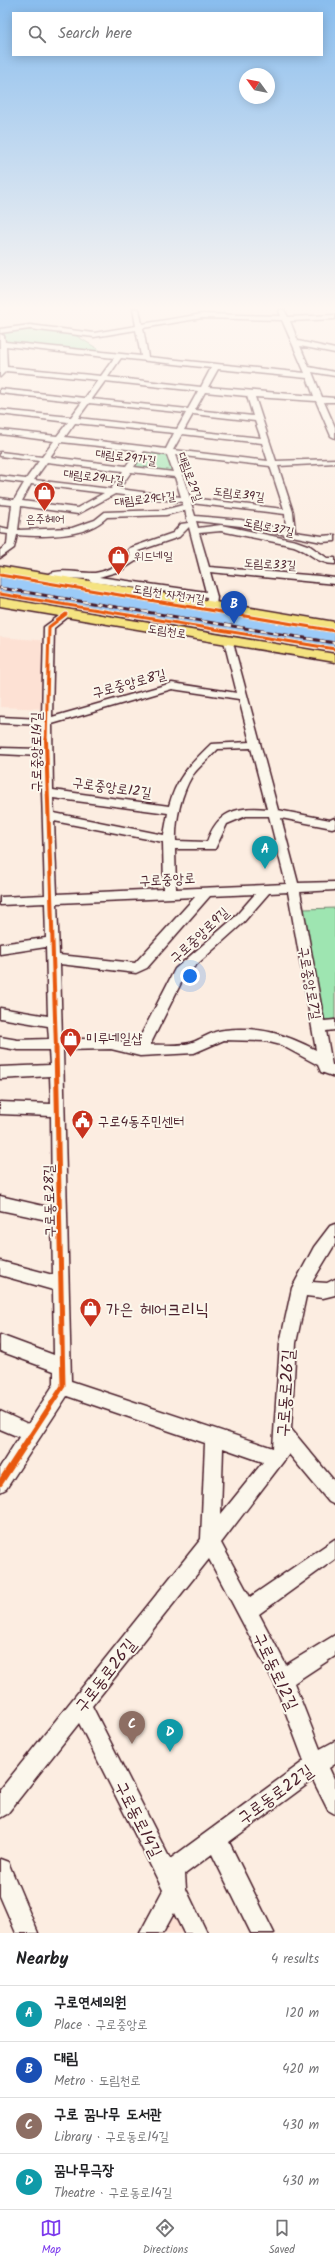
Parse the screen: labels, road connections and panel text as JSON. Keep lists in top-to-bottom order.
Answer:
{
  "streets": {
    "main road": ["도림천로"],
    "street": [
      "대림로29가길",
      "대림로29나길",
      "대림로29길",
      "도림로39길",
      "대림로29다길",
      "도림로37길",
      "도림로33길",
      "구로중앙로8길",
      "구로중앙로14길",
      "구로중앙로12길",
      "구로중앙로",
      "구로중앙로9길",
      "구로중앙로7길",
      "구로동로28길",
      "구로동로26길",
      "구로동로12길",
      "구로동로22길",
      "구로동로14길"
    ],
    "cycle path": ["도림천 자전거길"]
  },
  "crossings": [
    ["대림로29가길", "대림로29길"],
    ["대림로29나길", "대림로29길"],
    ["대림로29나길", "도림로39길"],
    ["대림로29나길", "대림로29다길"],
    ["대림로29길", "도림로39길"],
    ["대림로29길", "대림로29다길"],
    ["대림로29길", "도림로37길"],
    ["대림로29길", "도림로33길"],
    ["도림로39길", "대림로29다길"],
    ["도림로39길", "도림로37길"],
    ["도림천로", "구로중앙로14길"],
    ["구로중앙로8길", "구로중앙로14길"],
    ["구로중앙로14길", "구로중앙로12길"],
    ["구로중앙로14길", "구로중앙로"],
    ["구로중앙로14길", "구로동로28길"],
    ["구로중앙로", "구로중앙로9길"],
    ["구로중앙로", "구로중앙로7길"],
    ["구로중앙로", "구로동로28길"],
    ["구로동로26길", "구로동로12길"],
    ["구로동로26길", "구로동로14길"],
    ["구로동로12길", "구로동로22길"],
    ["구로동로22길", "구로동로14길"]
  ],
  "places": {
    "shop": [
      "은주헤어",
      "위드네일",
      "미루네일샵",
      "가은 헤어크리닉"
    ],
    "public building": ["구로4동주민센터"]
  },
  "north": "top left",
  "page": {
    "search": "Search here",
    "pins": [
      "B",
      "A",
      "C",
      "D"
    ],
    "heading": ["Nearby", "4 results"],
    "list": [
      {
        "mark": "A",
        "name": "구로연세의원",
        "note": "Place · 구로중앙로",
        "value": "120 m"
      },
      {
        "mark": "B",
        "name": "대림",
        "note": "Metro · 도림천로",
        "value": "420 m"
      },
      {
        "mark": "C",
        "name": "구로 꿈나무 도서관",
        "note": "Library · 구로동로14길",
        "value": "430 m"
      },
      {
        "mark": "D",
        "name": "꿈나무극장",
        "note": "Theatre · 구로동로14길",
        "value": "430 m"
      }
    ],
    "nav": ["Map", "Directions", "Saved"]
  }
}
